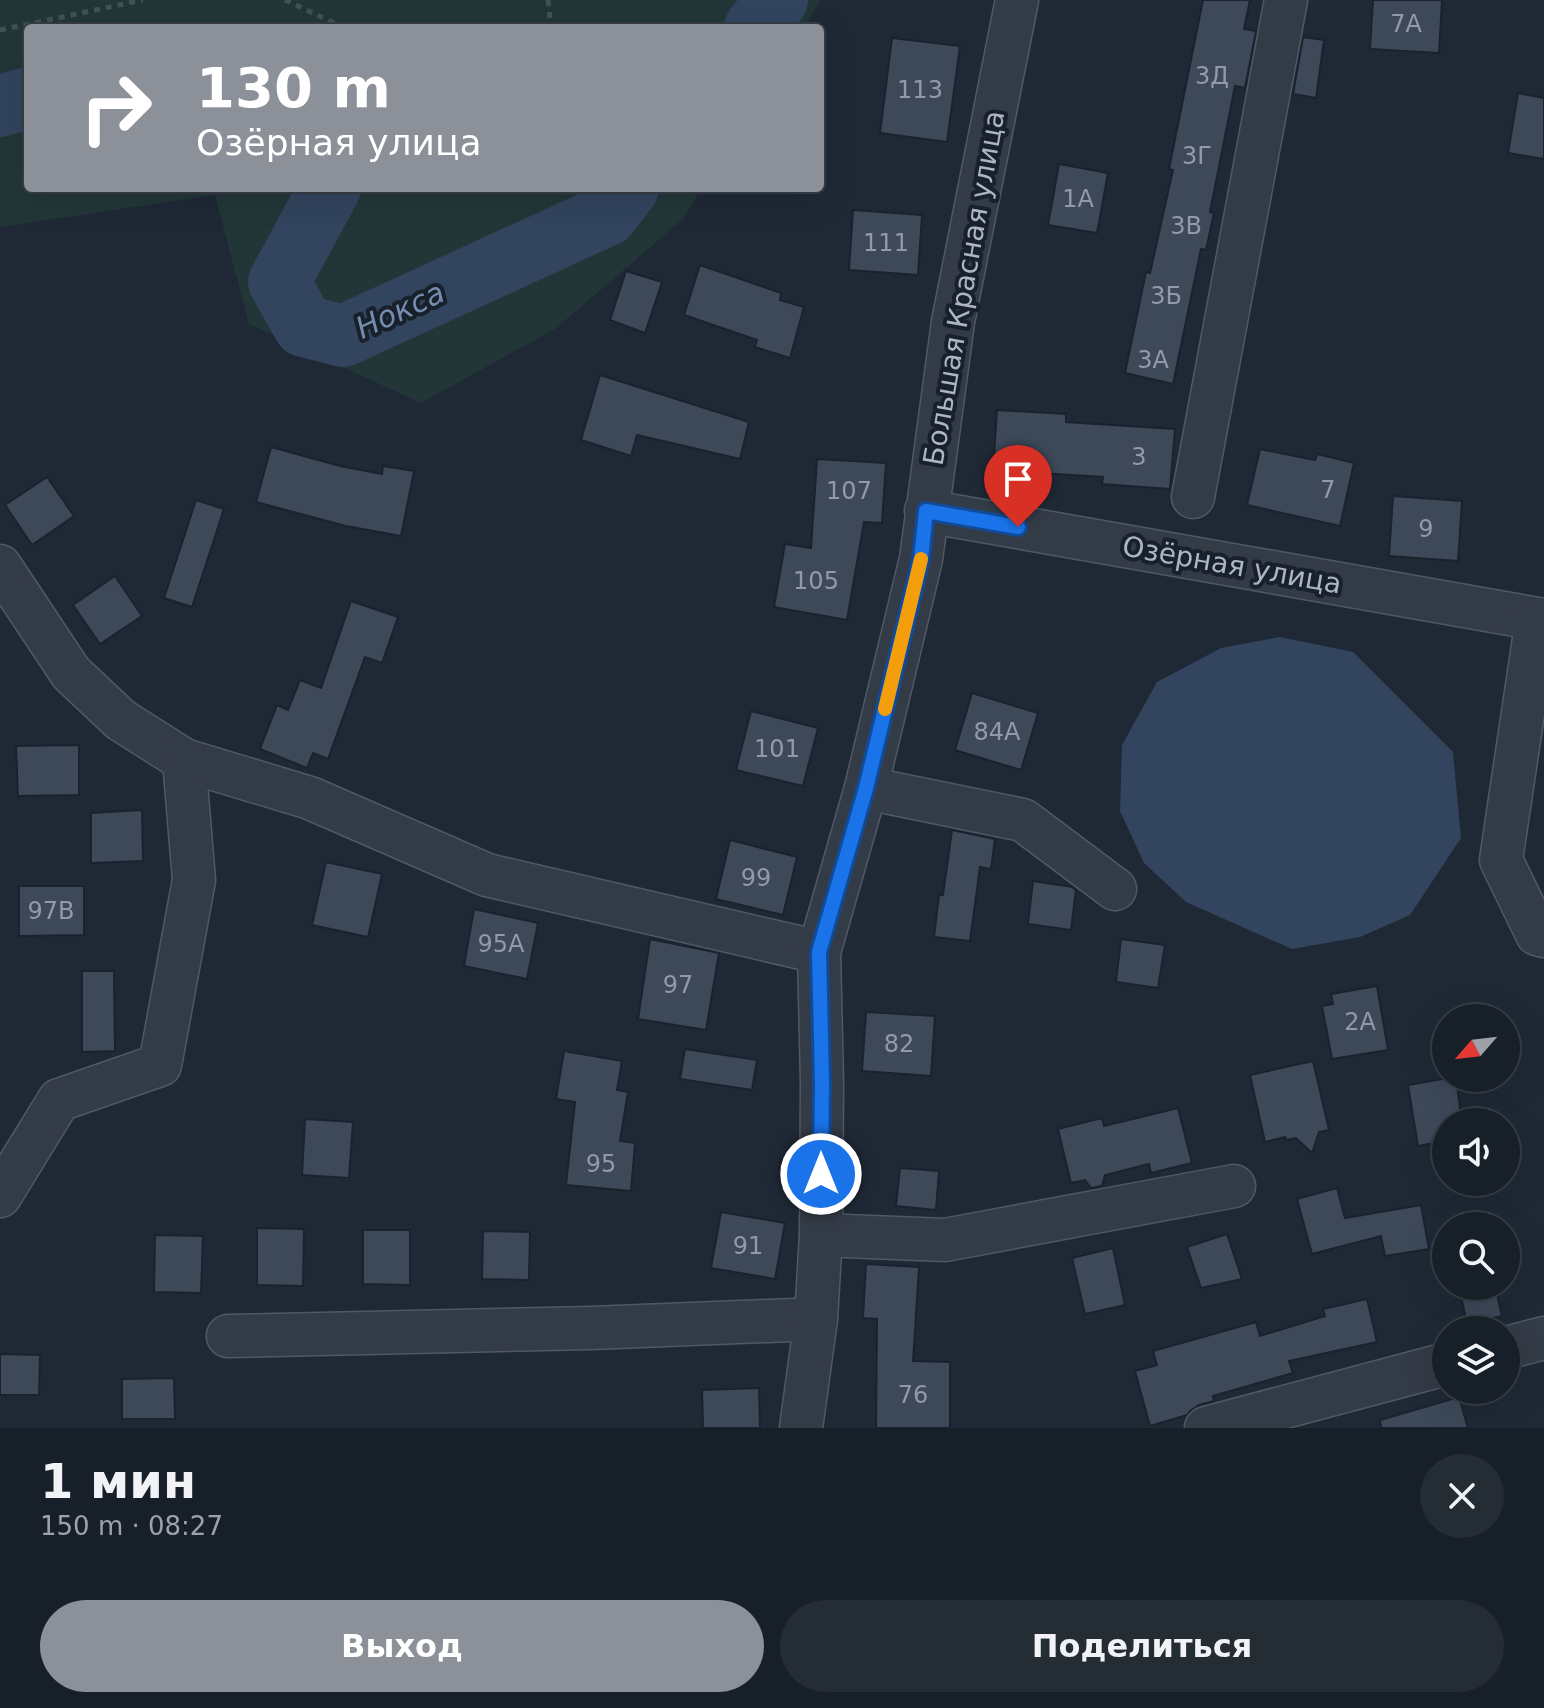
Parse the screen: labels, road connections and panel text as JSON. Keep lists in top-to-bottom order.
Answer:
{
  "streets": {
    "street": ["Большая Красная улица", "Озёрная улица"]
  },
  "crossings": [
    ["Большая Красная улица", "Озёрная улица"]
  ],
  "water": ["Нокса"],
  "house_numbers": [
    "7А",
    "3Д",
    "113",
    "3Г",
    "1A",
    "3В",
    "111",
    "3Б",
    "3А",
    "3",
    "7",
    "107",
    "9",
    "105",
    "84А",
    "101",
    "99",
    "97В",
    "95А",
    "97",
    "2А",
    "82",
    "95",
    "91",
    "76"
  ],
  "north": "bottom left",
  "page": {
    "turn": ["130 m", "Озёрная улица"],
    "heading": ["1 мин", "150 m · 08:27"],
    "buttons": ["Выход", "Поделиться"]
  }
}
